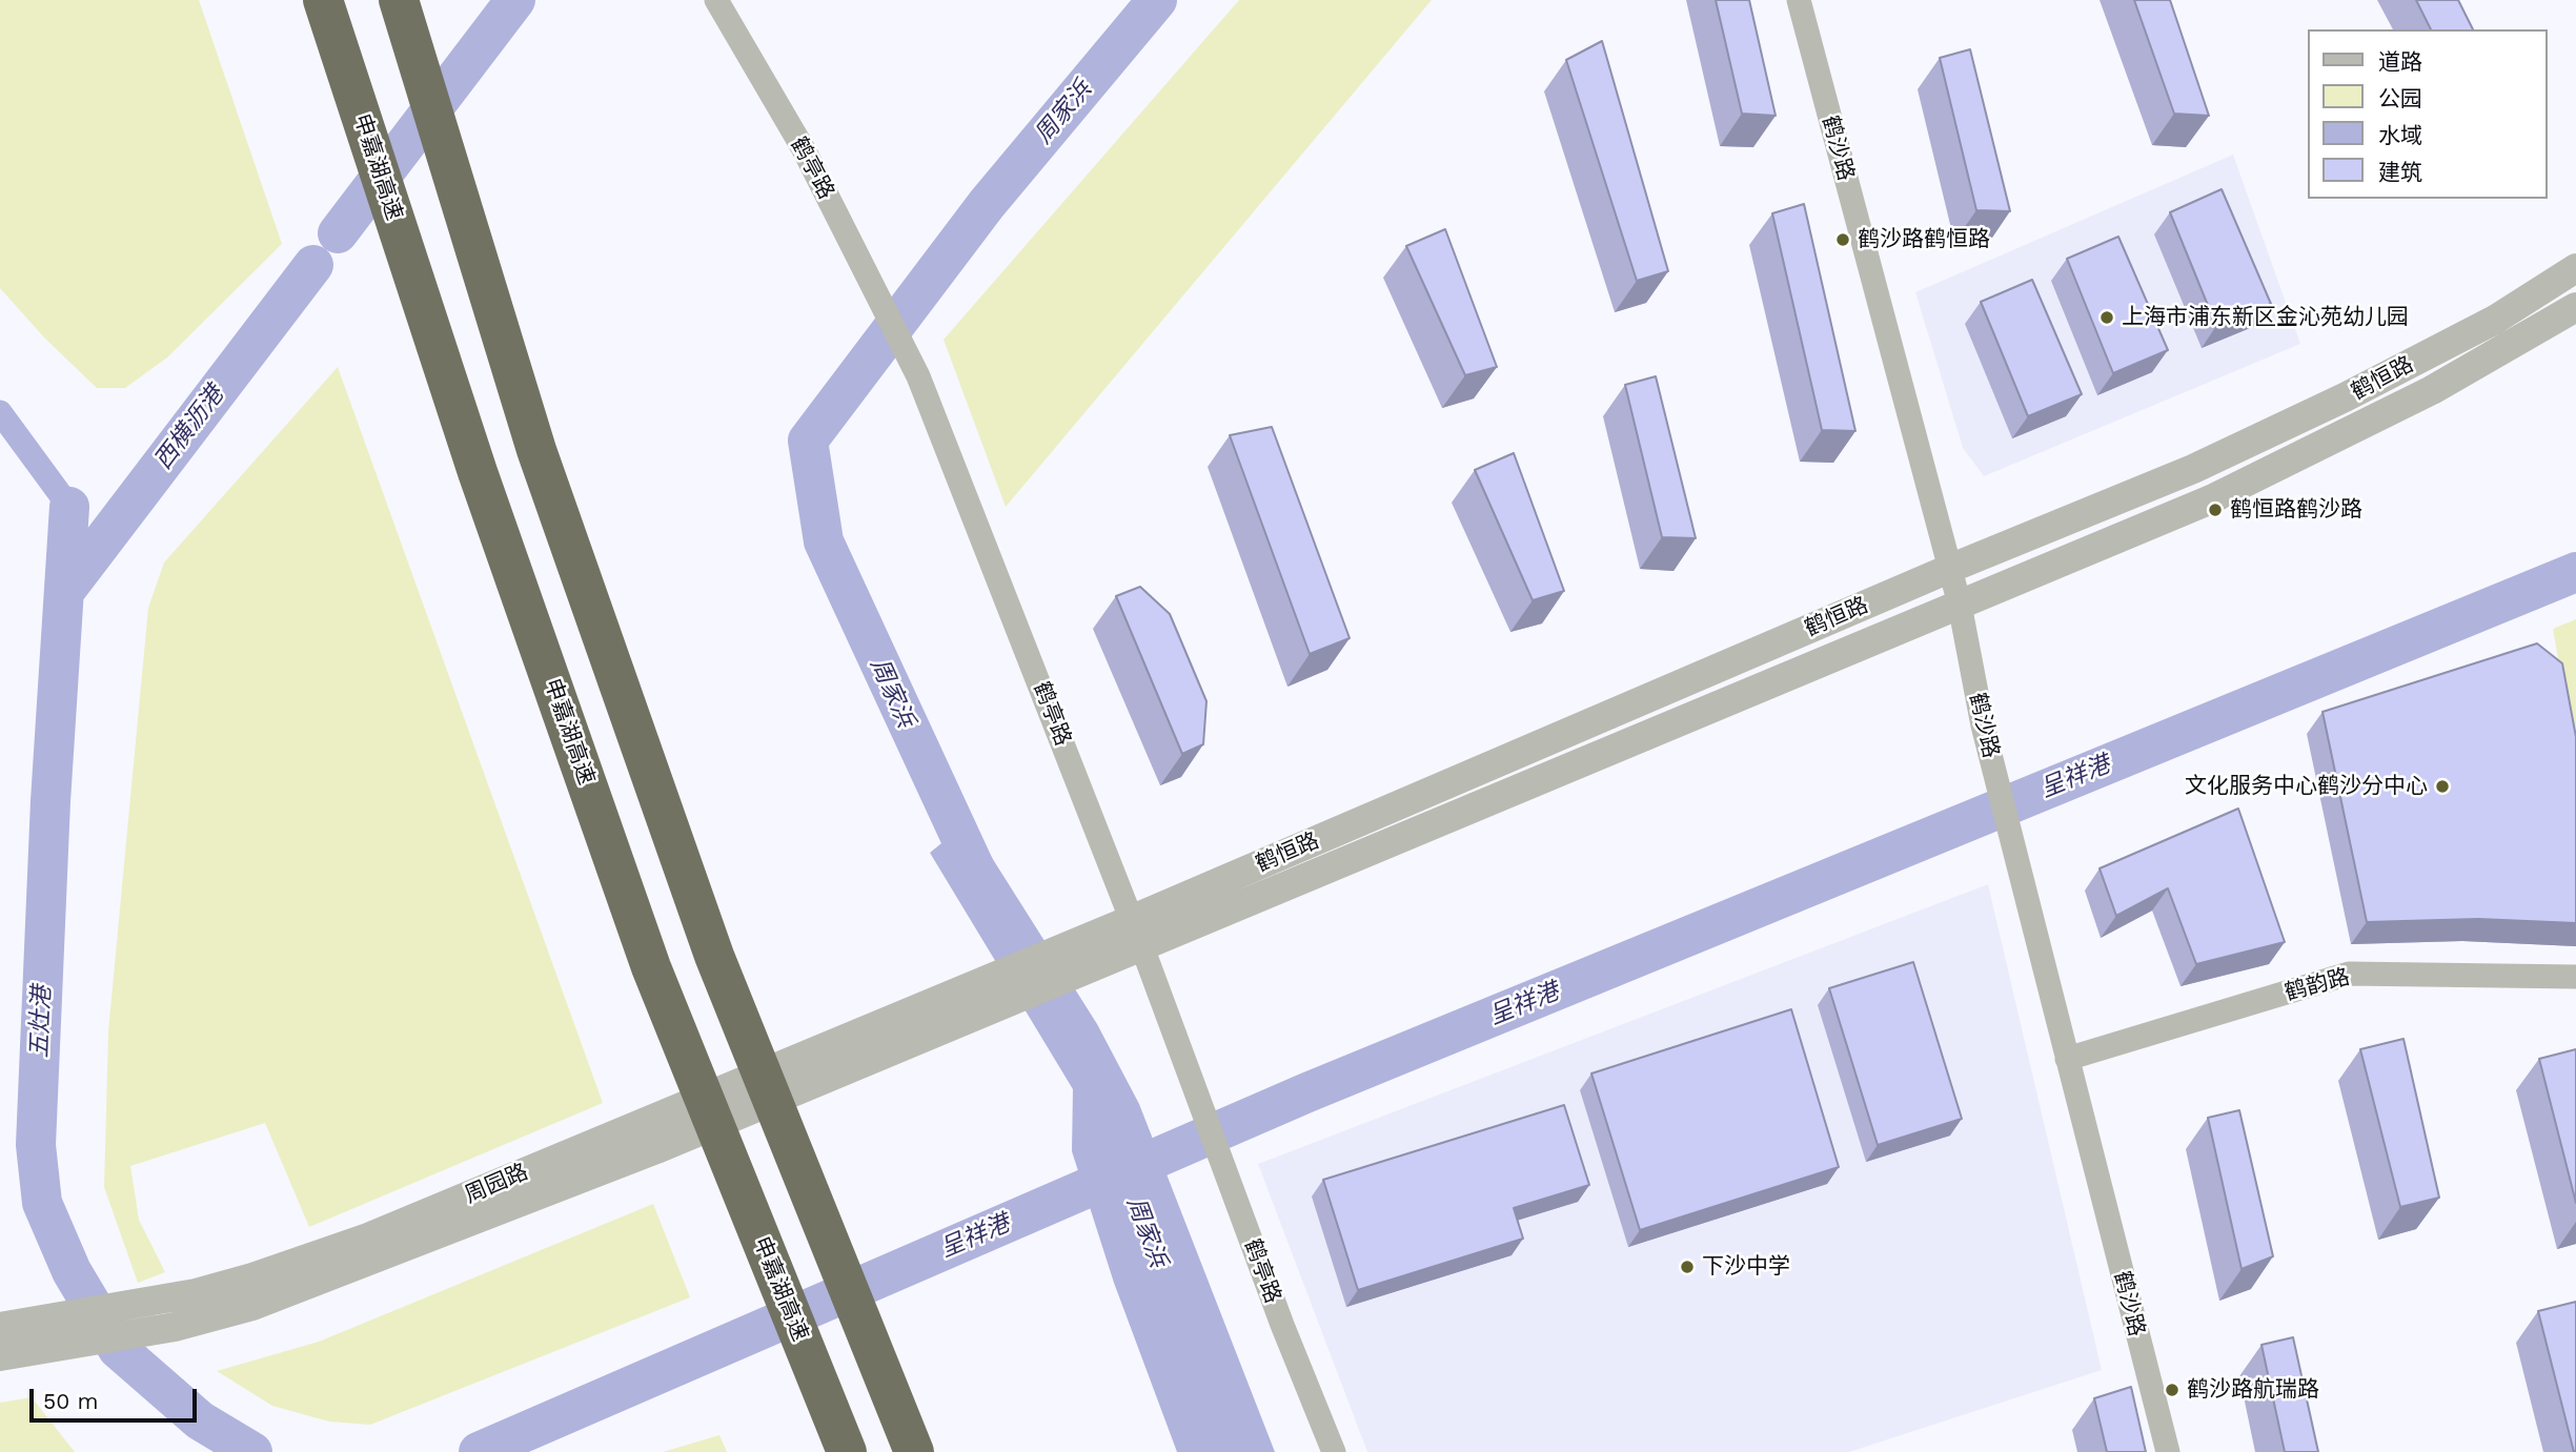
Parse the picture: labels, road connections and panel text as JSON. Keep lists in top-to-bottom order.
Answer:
{
  "streets": {
    "highway": ["申嘉湖高速"],
    "street": [
      "鹤沙路",
      "鹤亭路",
      "鹤恒路",
      "鹤韵路",
      "周园路"
    ]
  },
  "crossings": [
    ["鹤沙路", "鹤恒路"],
    ["鹤沙路", "鹤韵路"],
    ["鹤亭路", "鹤恒路"],
    ["鹤恒路", "周园路"]
  ],
  "water": [
    "周家浜",
    "西横沥港",
    "呈祥港",
    "五灶港"
  ],
  "places": [
    "鹤沙路鹤恒路",
    "上海市浦东新区金沁苑幼儿园",
    "鹤恒路鹤沙路",
    "文化服务中心鹤沙分中心",
    "下沙中学",
    "鹤沙路航瑞路"
  ],
  "legend": [
    "道路",
    "公园",
    "水域",
    "建筑"
  ],
  "scale_bar": "50 m"
}
